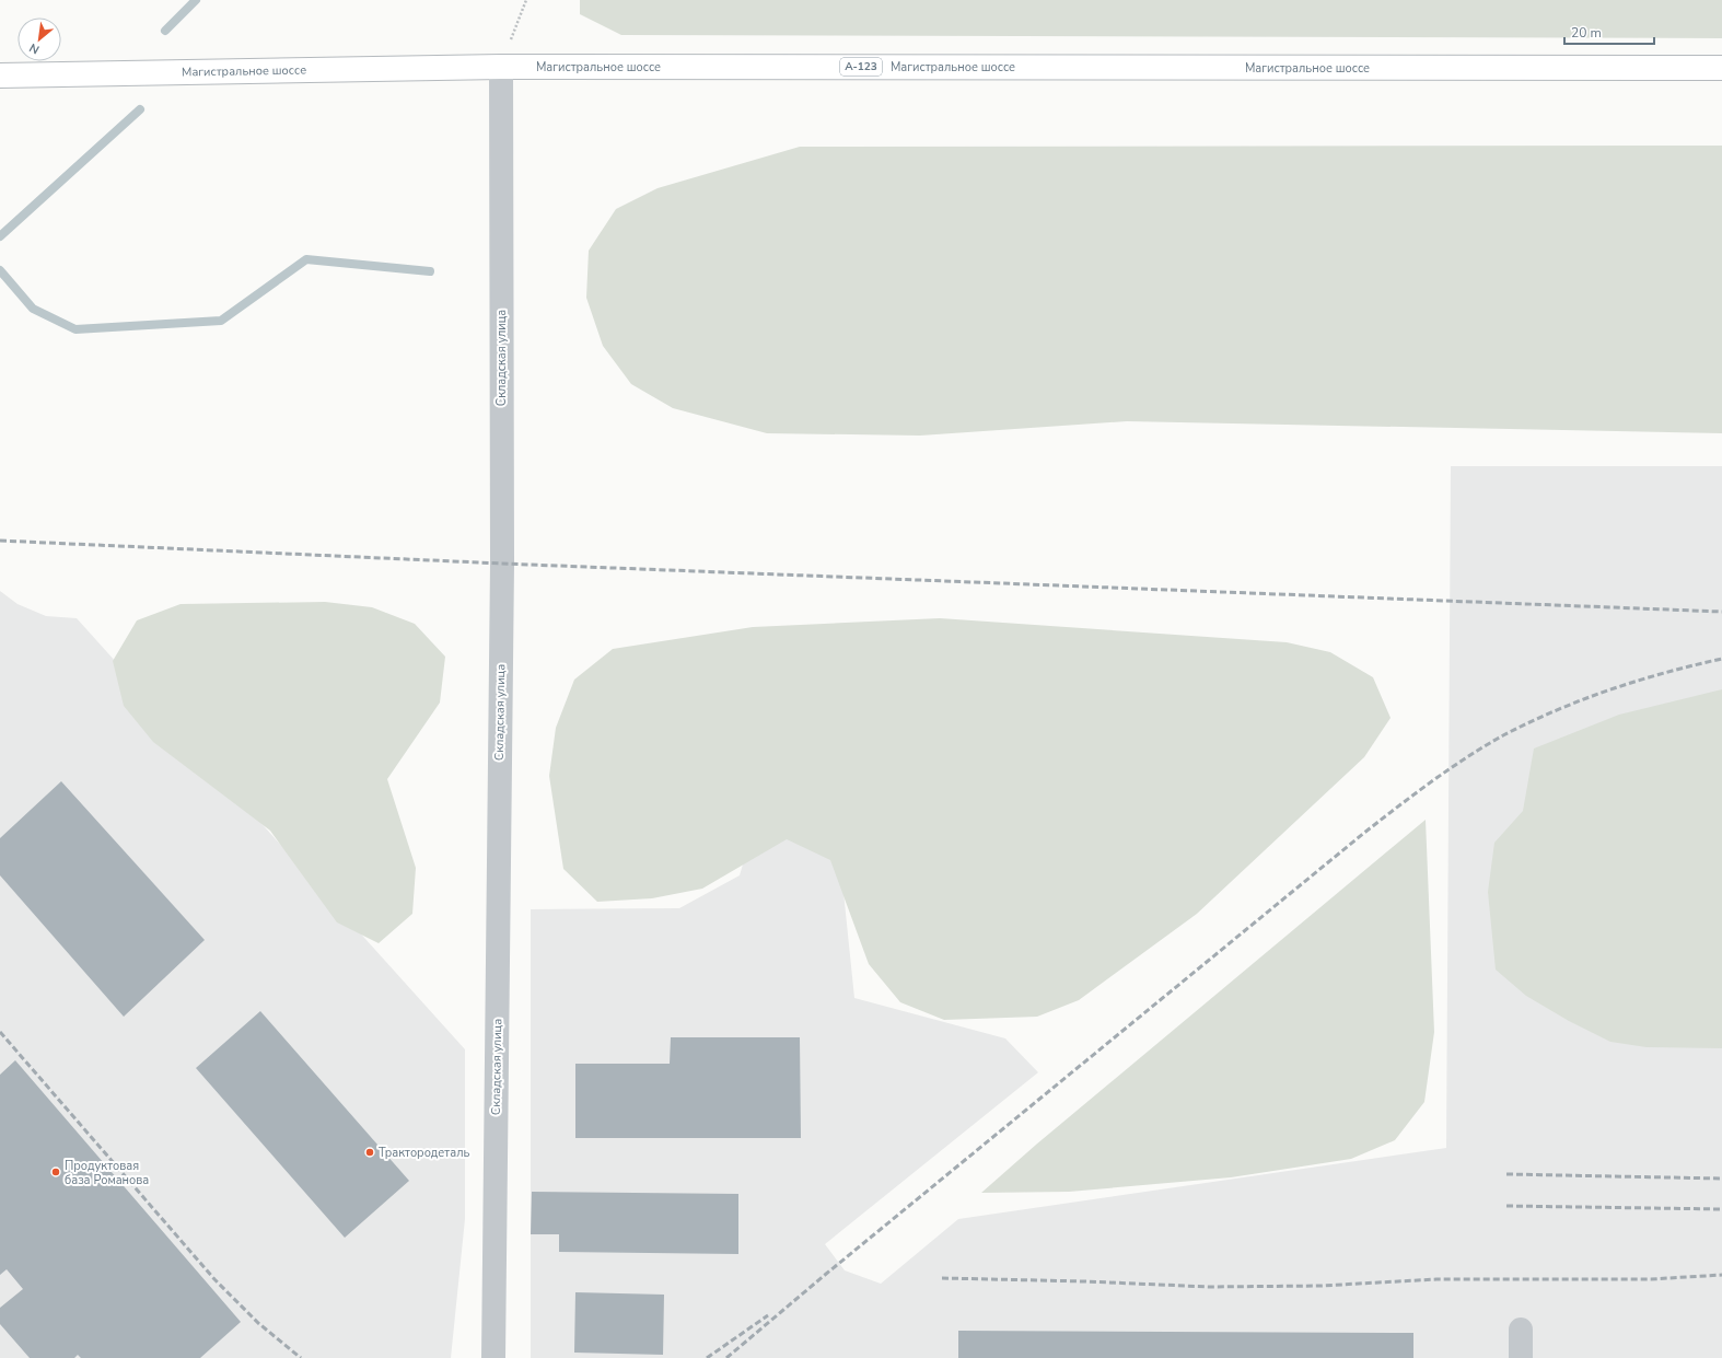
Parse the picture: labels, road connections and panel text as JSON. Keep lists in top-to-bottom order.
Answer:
{
  "streets": {
    "main road": ["Магистральное шоссе", "А-123"],
    "street": ["Складская улица"]
  },
  "crossings": [
    ["Магистральное шоссе", "Складская улица"]
  ],
  "places": ["Трактородеталь", "Продуктовая база Романова"],
  "scale_bar": "20 m",
  "north": "bottom left"
}
